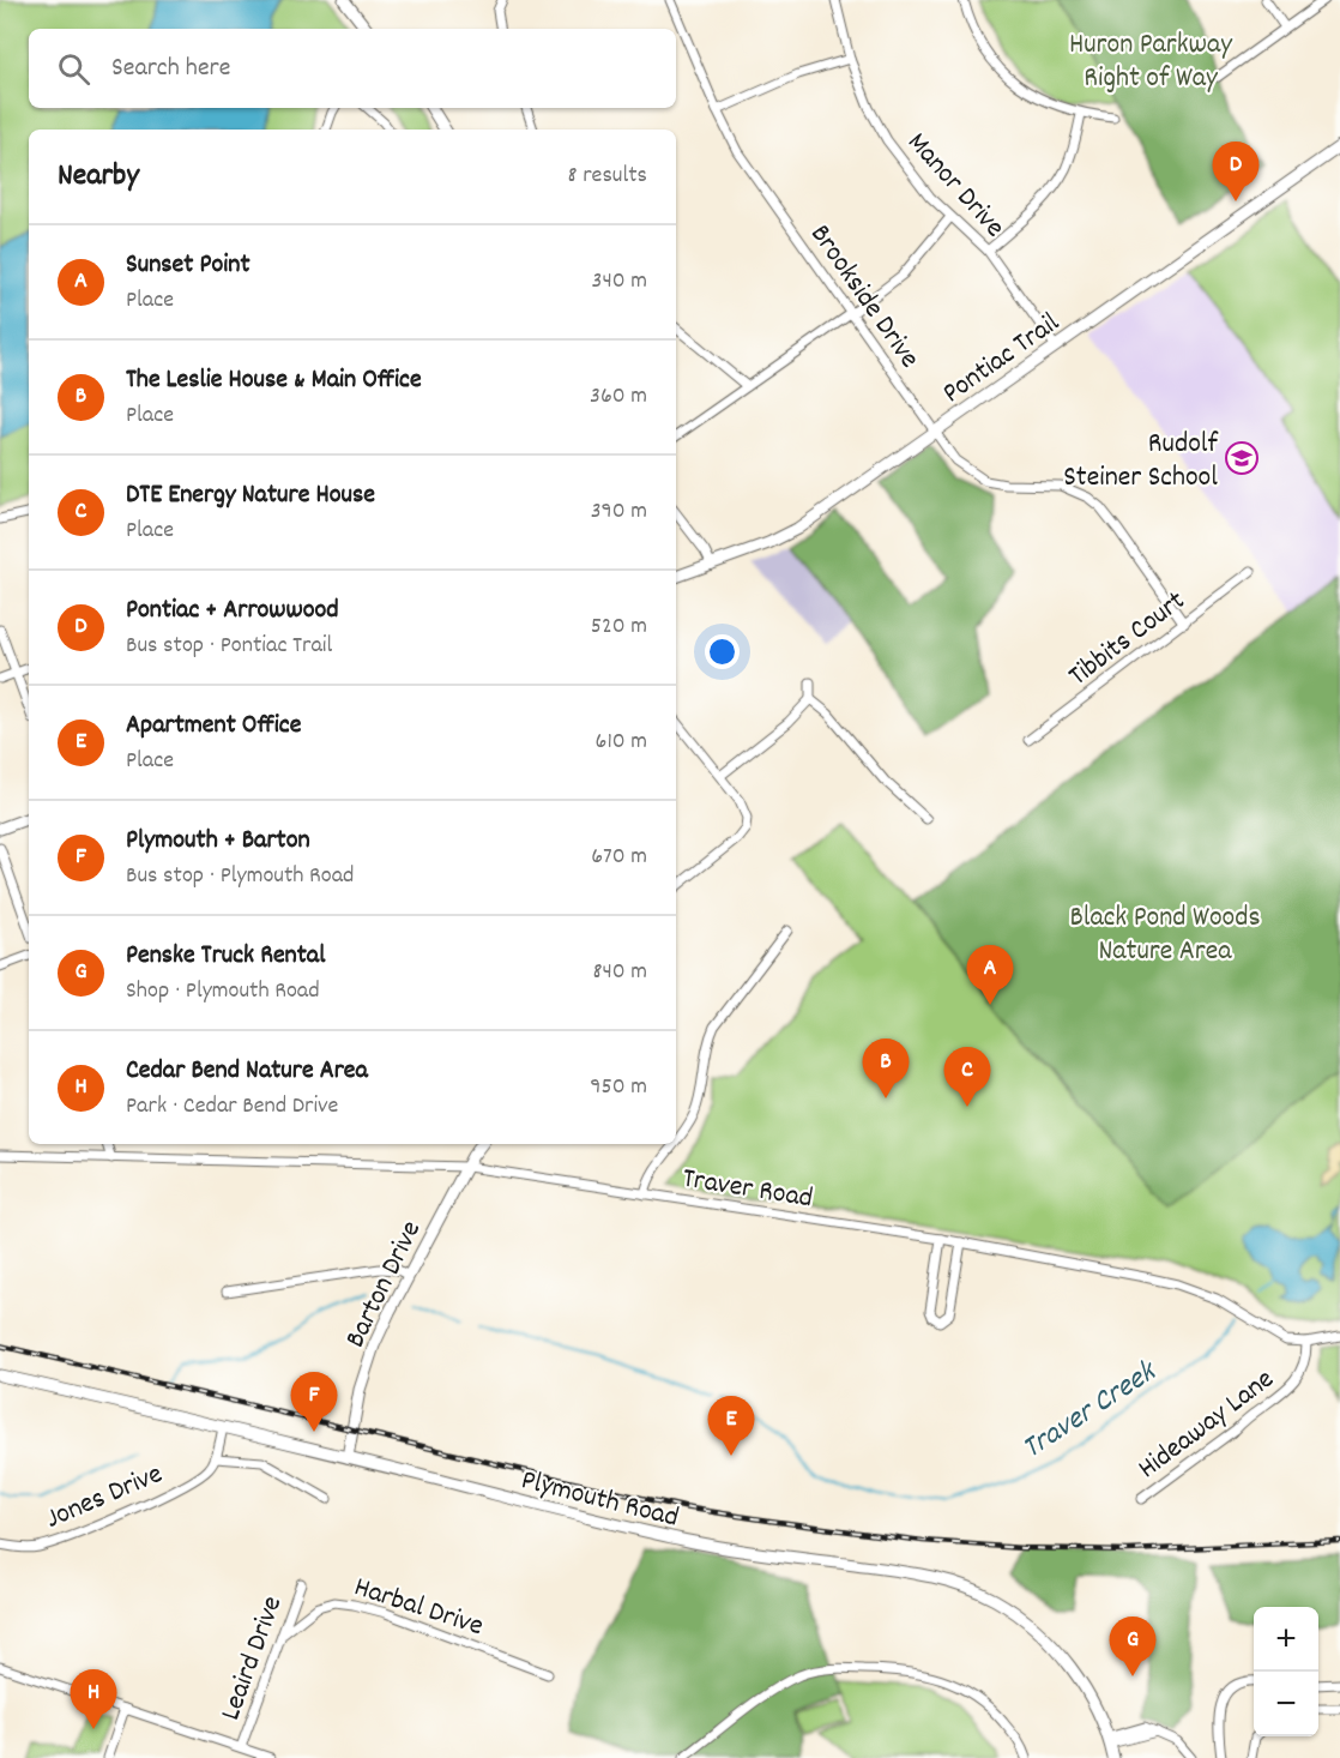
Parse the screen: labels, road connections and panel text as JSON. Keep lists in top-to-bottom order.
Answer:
{
  "streets": {
    "main road": ["Pontiac Trail", "Barton Drive", "Plymouth Road"],
    "street": [
      "Manor Drive",
      "Brookside Drive",
      "Tibbits Court",
      "Traver Road",
      "Hideaway Lane",
      "Jones Drive",
      "Harbal Drive",
      "Leaird Drive"
    ]
  },
  "crossings": [
    ["Manor Drive", "Pontiac Trail"],
    ["Brookside Drive", "Pontiac Trail"],
    ["Brookside Drive", "Tibbits Court"],
    ["Traver Road", "Barton Drive"],
    ["Traver Road", "Hideaway Lane"],
    ["Barton Drive", "Plymouth Road"],
    ["Harbal Drive", "Leaird Drive"]
  ],
  "water": ["Traver Creek"],
  "parks": ["Huron Parkway Right of Way", "Black Pond Woods Nature Area"],
  "places": {
    "school or university": ["Rudolf Steiner School"]
  },
  "page": {
    "search": "Search here",
    "heading": ["Nearby", "8 results"],
    "pins": [
      "D",
      "A",
      "B",
      "C",
      "F",
      "E",
      "G",
      "H"
    ],
    "list": [
      {
        "mark": "A",
        "name": "Sunset Point",
        "note": "Place",
        "value": "340 m"
      },
      {
        "mark": "B",
        "name": "The Leslie House & Main Office",
        "note": "Place",
        "value": "360 m"
      },
      {
        "mark": "C",
        "name": "DTE Energy Nature House",
        "note": "Place",
        "value": "390 m"
      },
      {
        "mark": "D",
        "name": "Pontiac + Arrowwood",
        "note": "Bus stop · Pontiac Trail",
        "value": "520 m"
      },
      {
        "mark": "E",
        "name": "Apartment Office",
        "note": "Place",
        "value": "610 m"
      },
      {
        "mark": "F",
        "name": "Plymouth + Barton",
        "note": "Bus stop · Plymouth Road",
        "value": "670 m"
      },
      {
        "mark": "G",
        "name": "Penske Truck Rental",
        "note": "Shop · Plymouth Road",
        "value": "840 m"
      },
      {
        "mark": "H",
        "name": "Cedar Bend Nature Area",
        "note": "Park · Cedar Bend Drive",
        "value": "950 m"
      }
    ],
    "map_buttons": ["+", "−"]
  }
}
